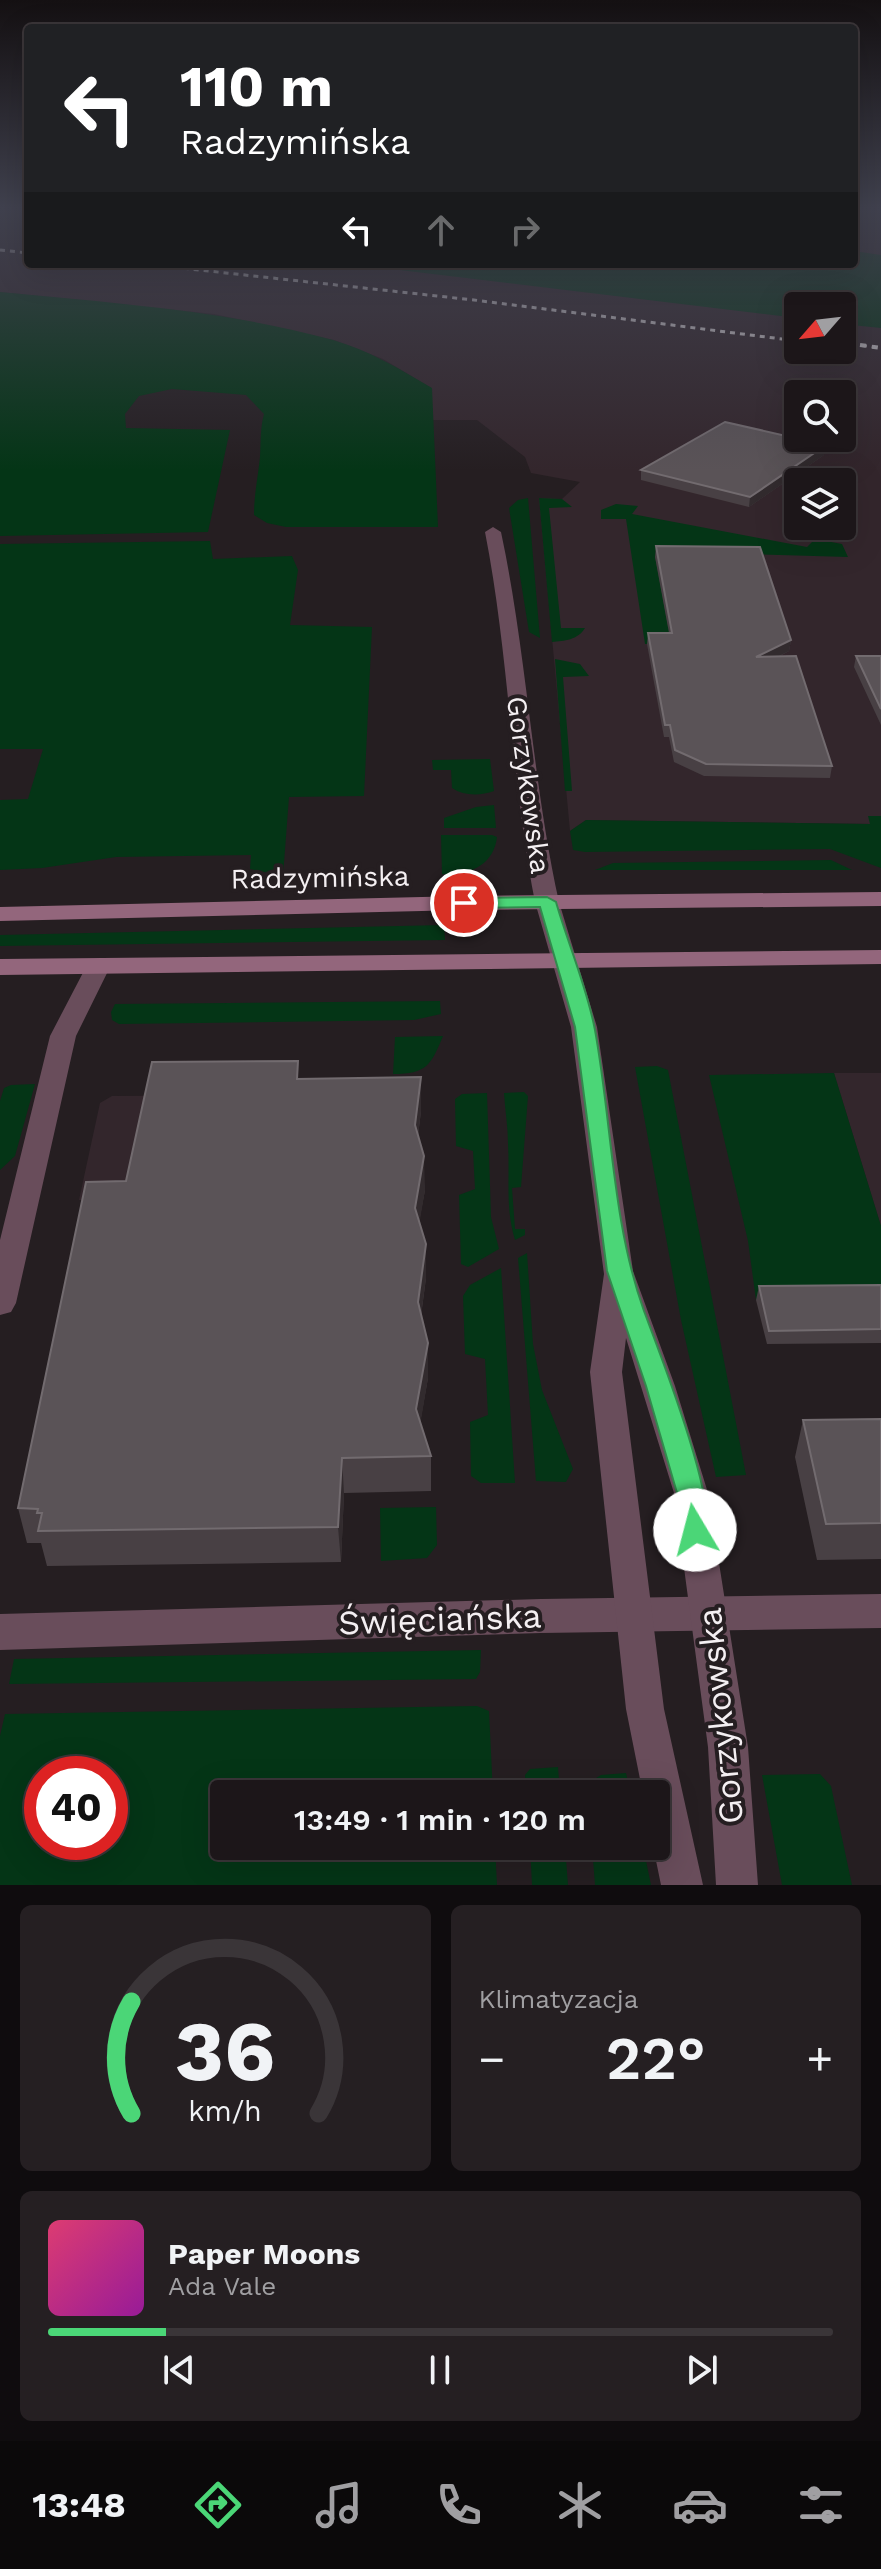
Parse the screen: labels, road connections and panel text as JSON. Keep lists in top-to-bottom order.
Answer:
{
  "streets": {
    "main road": ["Radzymińska"],
    "street": ["Gorzykowska", "Święciańska"]
  },
  "crossings": [
    ["Gorzykowska", "Radzymińska"],
    ["Gorzykowska", "Święciańska"]
  ],
  "north": "bottom left",
  "page": {
    "turn": ["110 m", "Radzymińska"],
    "limit": "40",
    "trip": "13:49 · 1 min · 120 m",
    "tile": "Klimatyzacja",
    "heat": ["−", "22°", "+"],
    "song": ["Paper Moons", "Ada Vale"],
    "tabs": "13:48",
    "gauge": ["36", "km/h"]
  }
}
